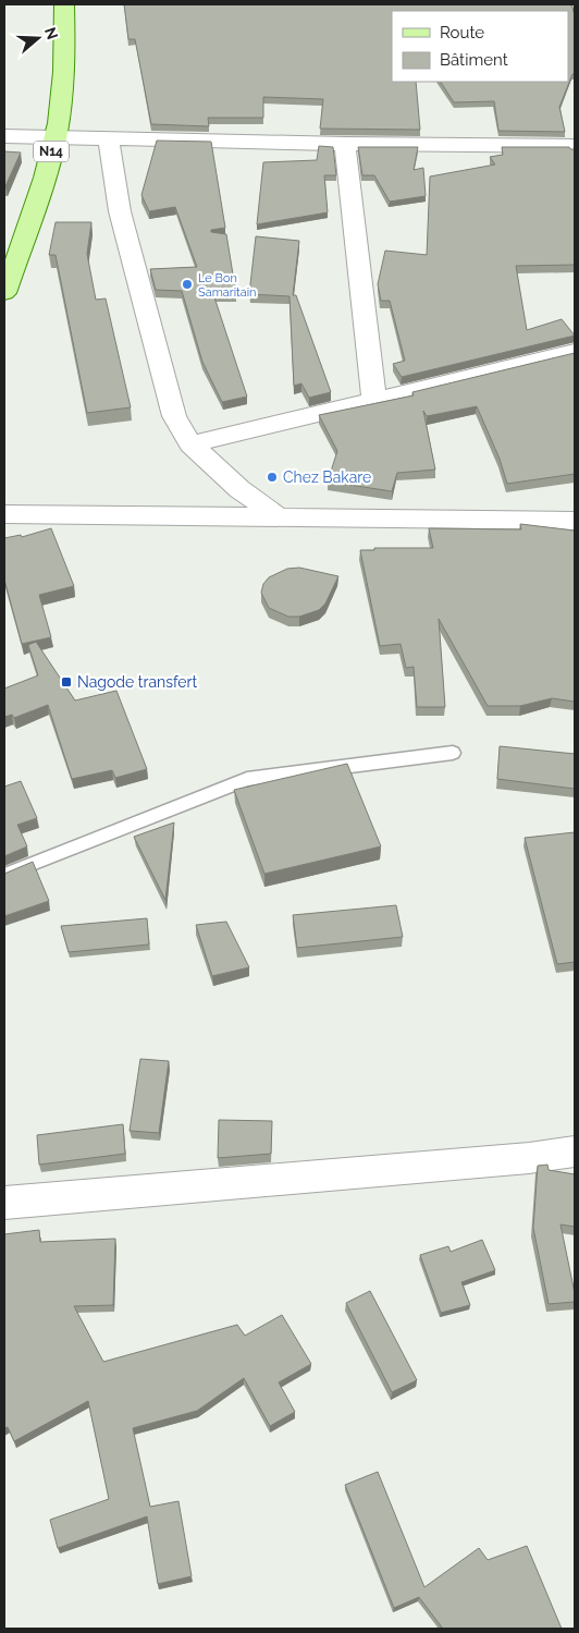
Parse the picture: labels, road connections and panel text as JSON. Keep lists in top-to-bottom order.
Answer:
{
  "streets": {
    "main road": ["N14"]
  },
  "places": {
    "other": ["Le Bon Samaritain", "Chez Bakare"],
    "transit": ["Nagode transfert"]
  },
  "legend": ["Route", "Bâtiment"],
  "north": "right"
}
